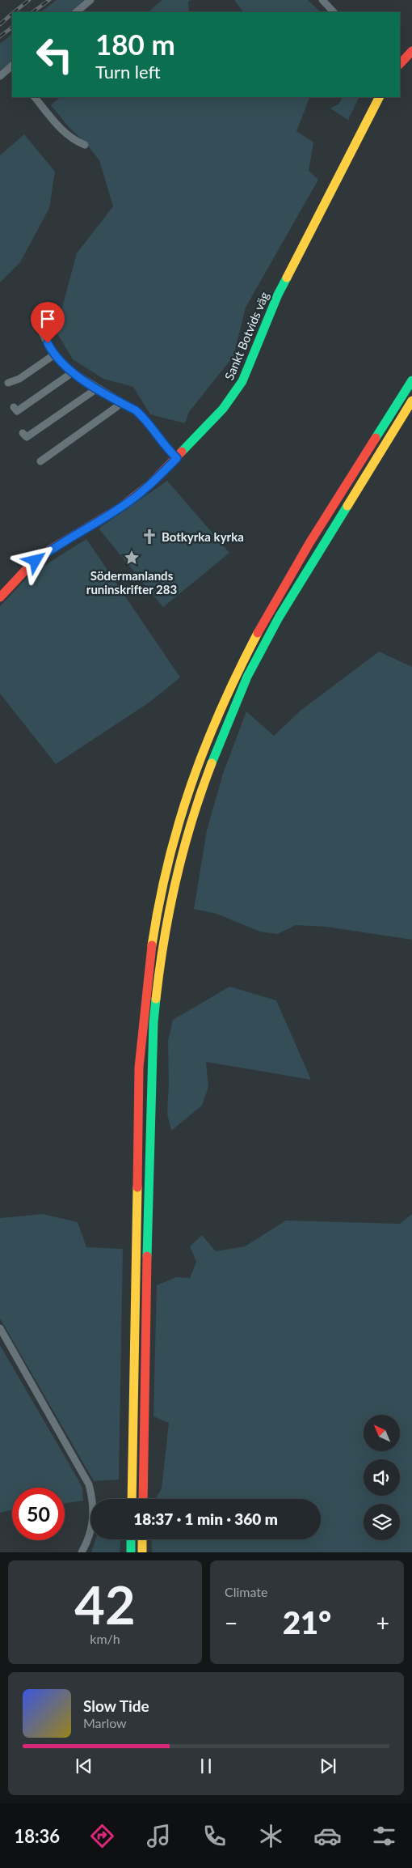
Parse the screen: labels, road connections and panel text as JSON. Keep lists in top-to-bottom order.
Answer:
{
  "streets": {
    "main road": ["Sankt Botvids väg"]
  },
  "places": {
    "church": ["Botkyrka kyrka"],
    "place": ["Södermanlands runinskrifter 283"]
  },
  "north": "top left",
  "page": {
    "turn": ["180 m", "Turn left"],
    "limit": "50",
    "trip": "18:37 · 1 min · 360 m",
    "tile": [
      ["42", "km/h"],
      "Climate"
    ],
    "heat": ["−", "21°", "+"],
    "song": ["Slow Tide", "Marlow"],
    "tabs": "18:36"
  }
}
